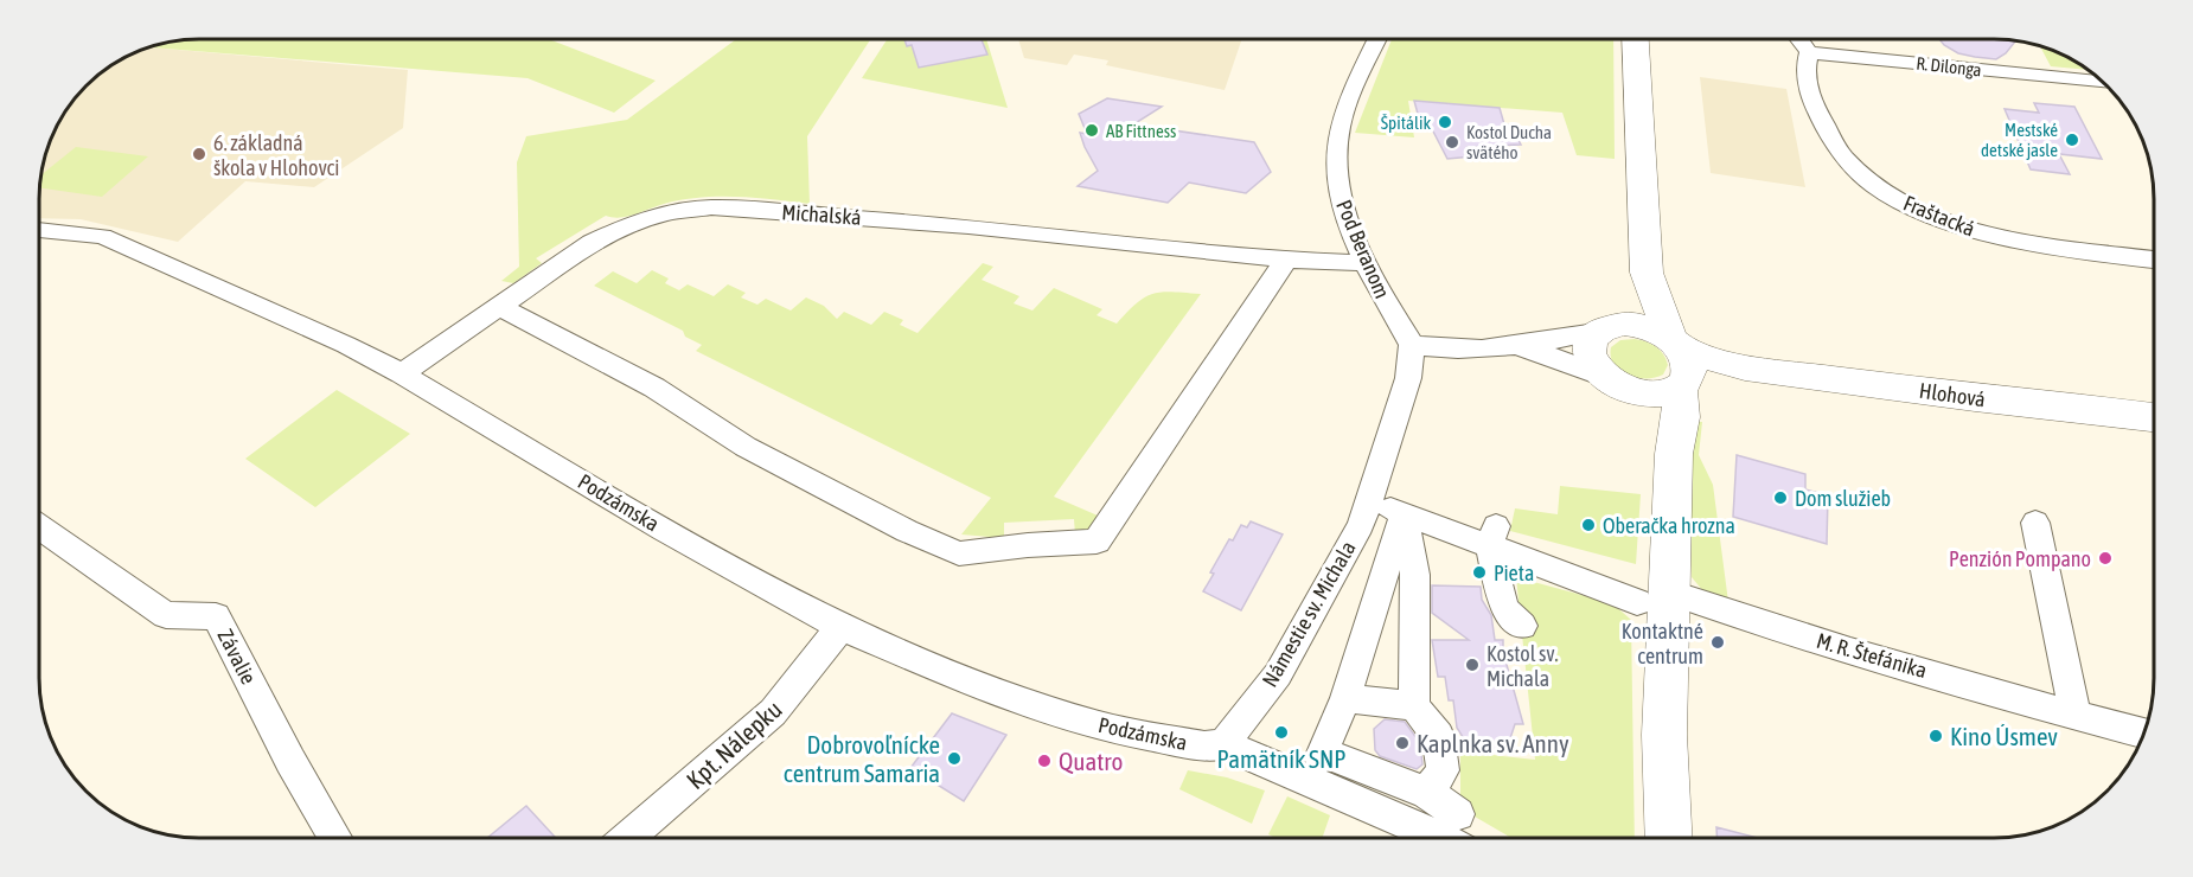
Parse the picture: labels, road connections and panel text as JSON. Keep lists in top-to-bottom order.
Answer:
{
  "streets": {
    "main road": ["Hlohová"],
    "street": [
      "R. Dilonga",
      "Michalská",
      "Fraštacká",
      "Pod Beranom",
      "Podzámska",
      "Námestie sv. Michala",
      "M. R. Štefánika",
      "Závalie",
      "Kpt. Nálepku"
    ]
  },
  "crossings": [
    ["R. Dilonga", "Fraštacká"],
    ["Michalská", "Pod Beranom"],
    ["Michalská", "Podzámska"],
    ["Pod Beranom", "Námestie sv. Michala"],
    ["Podzámska", "Námestie sv. Michala"],
    ["Podzámska", "Kpt. Nálepku"]
  ],
  "places": [
    "Špitálik",
    "AB Fittness",
    "Mestské detské jasle",
    "Kostol Ducha svätého",
    "6. základná škola v Hlohovci",
    "Dom služieb",
    "Oberačka hrozna",
    "Penzión Pompano",
    "Pieta",
    "Kontaktné centrum",
    "Kostol sv. Michala",
    "Pamätník SNP",
    "Kino Úsmev",
    "Kaplnka sv. Anny",
    "Dobrovoľnícke centrum Samaria",
    "Quatro"
  ]
}
